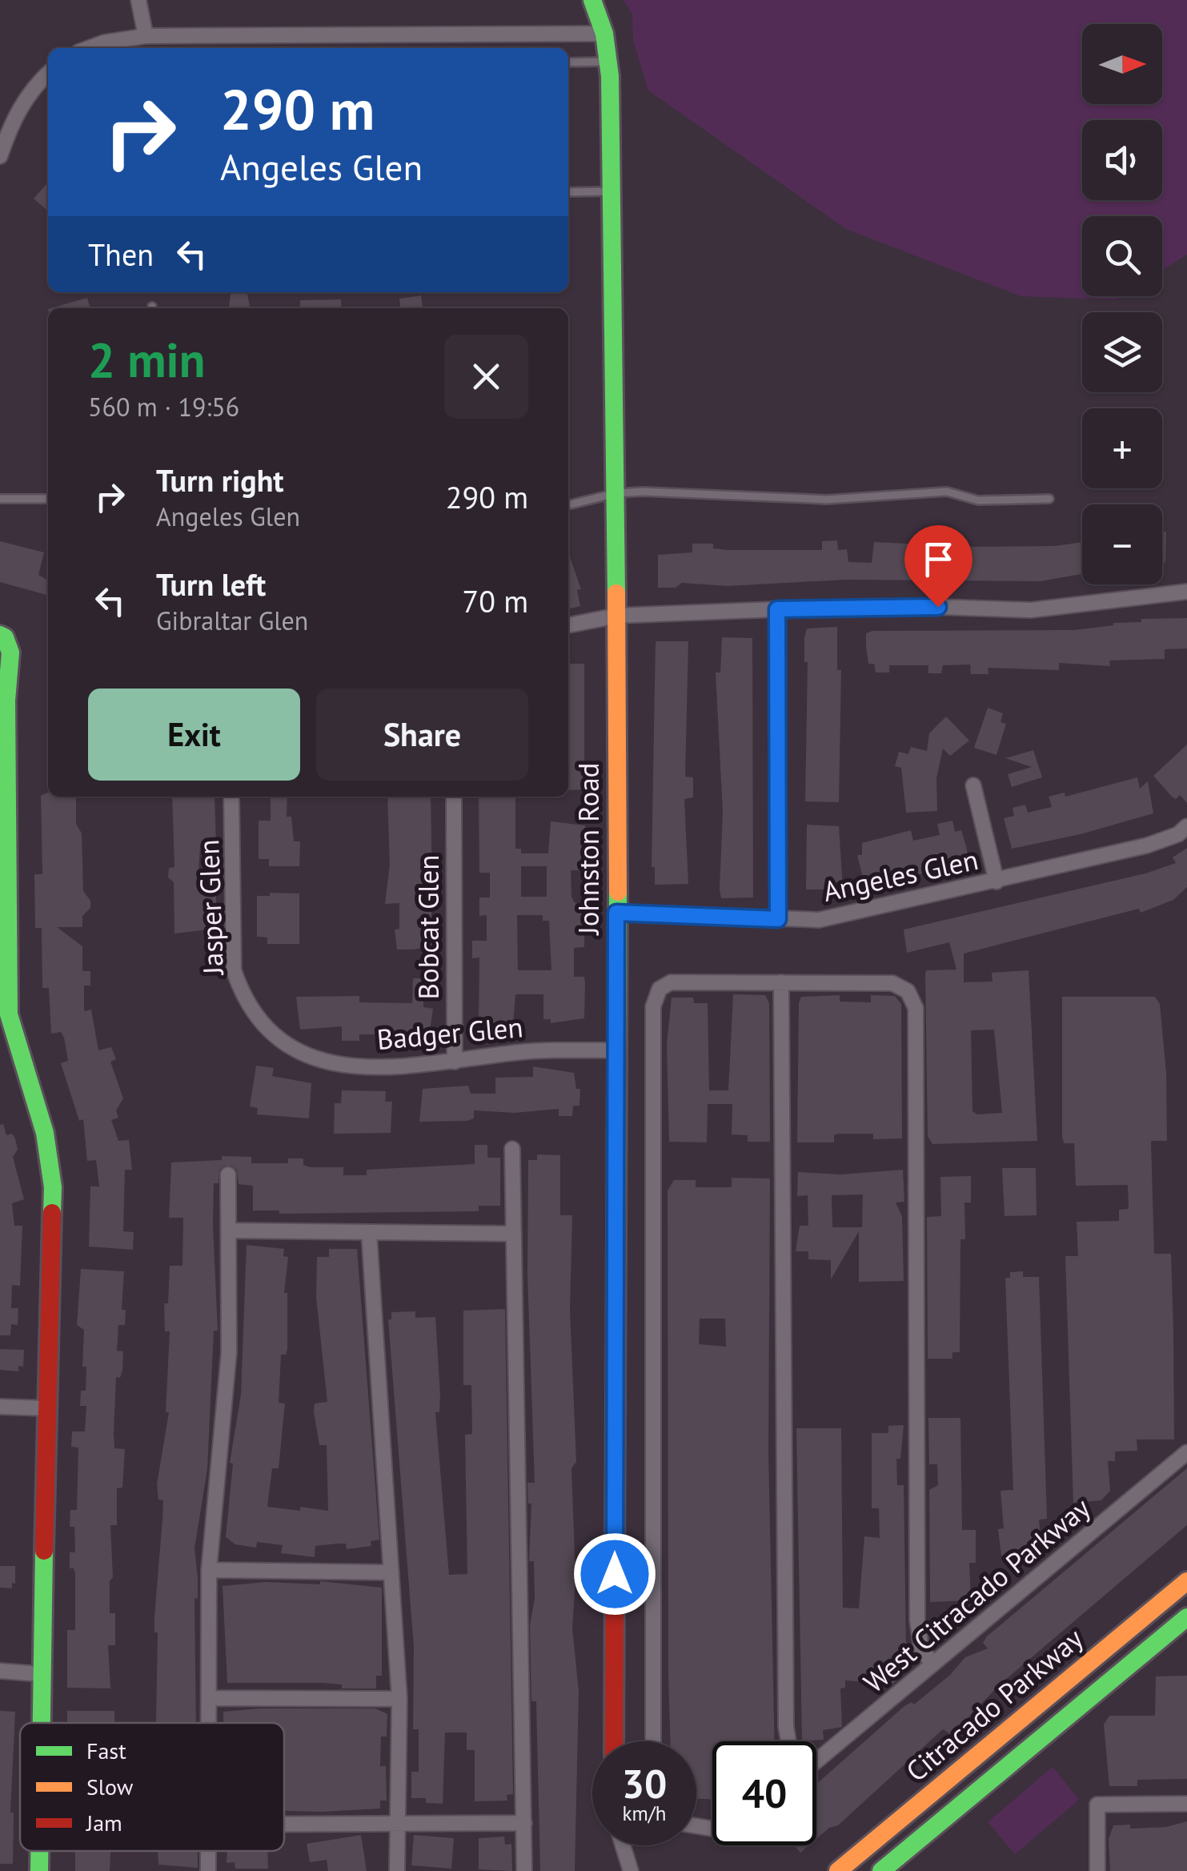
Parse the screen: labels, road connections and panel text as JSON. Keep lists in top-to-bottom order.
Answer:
{
  "streets": {
    "street": [
      "Johnston Road",
      "Angeles Glen",
      "Jasper Glen",
      "Bobcat Glen",
      "Badger Glen",
      "West Citracado Parkway",
      "Citracado Parkway"
    ]
  },
  "crossings": [
    ["Johnston Road", "Angeles Glen"],
    ["Johnston Road", "Badger Glen"],
    ["Jasper Glen", "Badger Glen"],
    ["Bobcat Glen", "Badger Glen"]
  ],
  "legend": ["Fast", "Slow", "Jam"],
  "north": "right",
  "page": {
    "map_buttons": ["+", "−"],
    "turn": ["290 m", "Angeles Glen"],
    "then": "Then",
    "heading": ["2 min", "560 m · 19:56"],
    "list": [
      {
        "name": "Turn right",
        "note": "Angeles Glen",
        "value": "290 m"
      },
      {
        "name": "Turn left",
        "note": "Gibraltar Glen",
        "value": "70 m"
      }
    ],
    "buttons": ["Exit", "Share"],
    "speed": "30 km/h",
    "limit": "40"
  }
}
